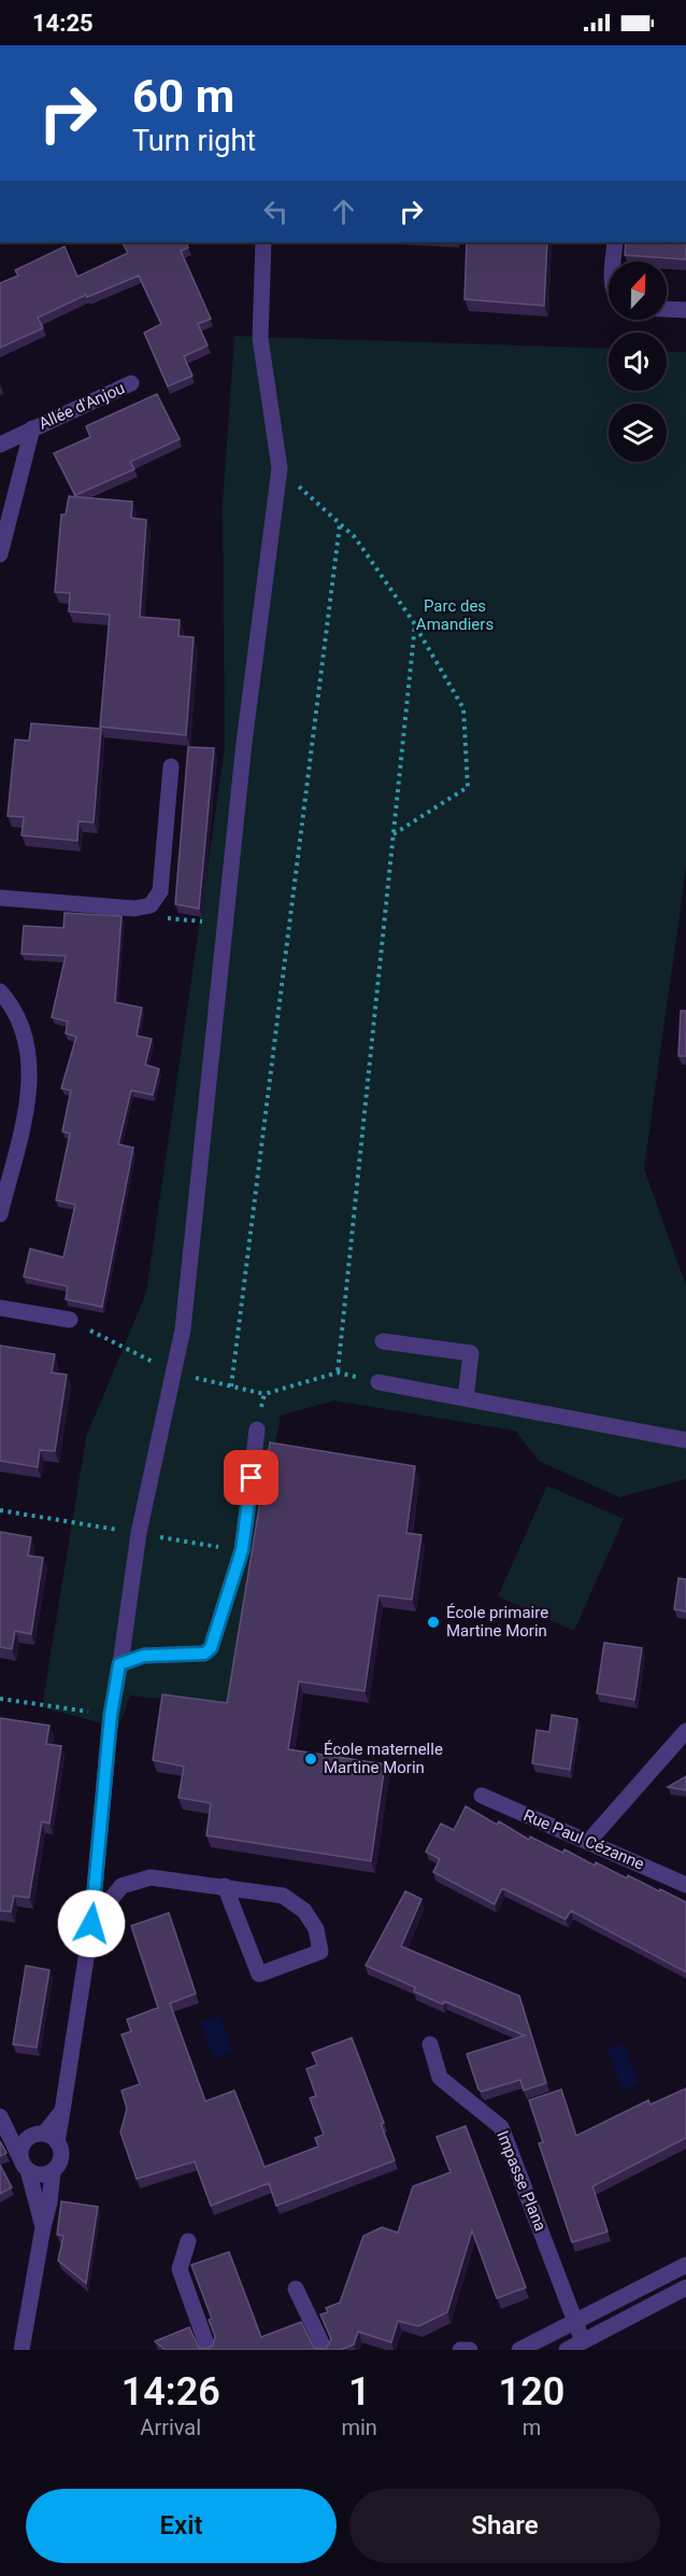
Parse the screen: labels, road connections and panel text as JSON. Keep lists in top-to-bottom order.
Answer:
{
  "streets": {
    "street": ["Allée d'Anjou", "Rue Paul Cézanne", "Impasse Plana"]
  },
  "parks": ["Parc des Amandiers"],
  "places": ["École primaire Martine Morin", "École maternelle Martine Morin"],
  "north": "top",
  "page": {
    "status": "14:25",
    "turn": ["60 m", "Turn right"],
    "eta": [
      "14:26",
      "Arrival",
      "1",
      "min",
      "120",
      "m"
    ],
    "buttons": ["Exit", "Share"]
  }
}
